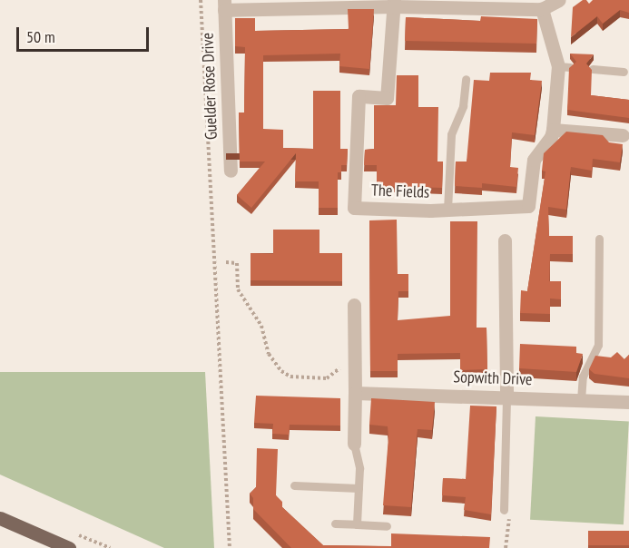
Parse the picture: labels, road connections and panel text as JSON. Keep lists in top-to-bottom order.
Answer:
{
  "streets": {
    "street": ["Guelder Rose Drive", "The Fields", "Sopwith Drive"]
  },
  "scale_bar": "50 m"
}
